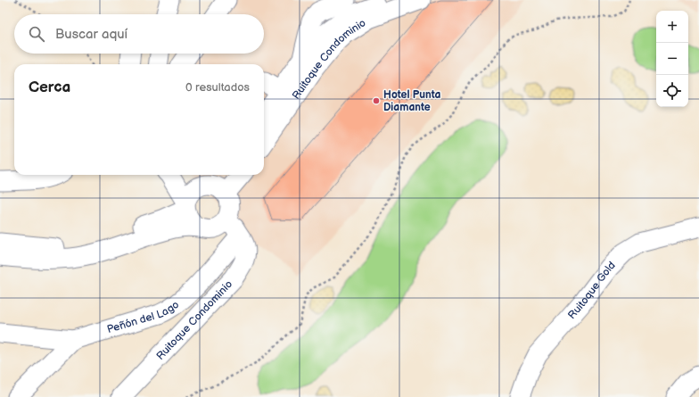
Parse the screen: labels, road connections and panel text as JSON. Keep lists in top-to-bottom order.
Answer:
{
  "streets": {
    "street": ["Ruitoque Condominio", "Ruitoque Gold", "Peñón del Lago"]
  },
  "places": ["Hotel Punta Diamante"],
  "page": {
    "map_buttons": ["+", "−"],
    "search": "Buscar aquí",
    "heading": ["Cerca", "0 resultados"]
  }
}
